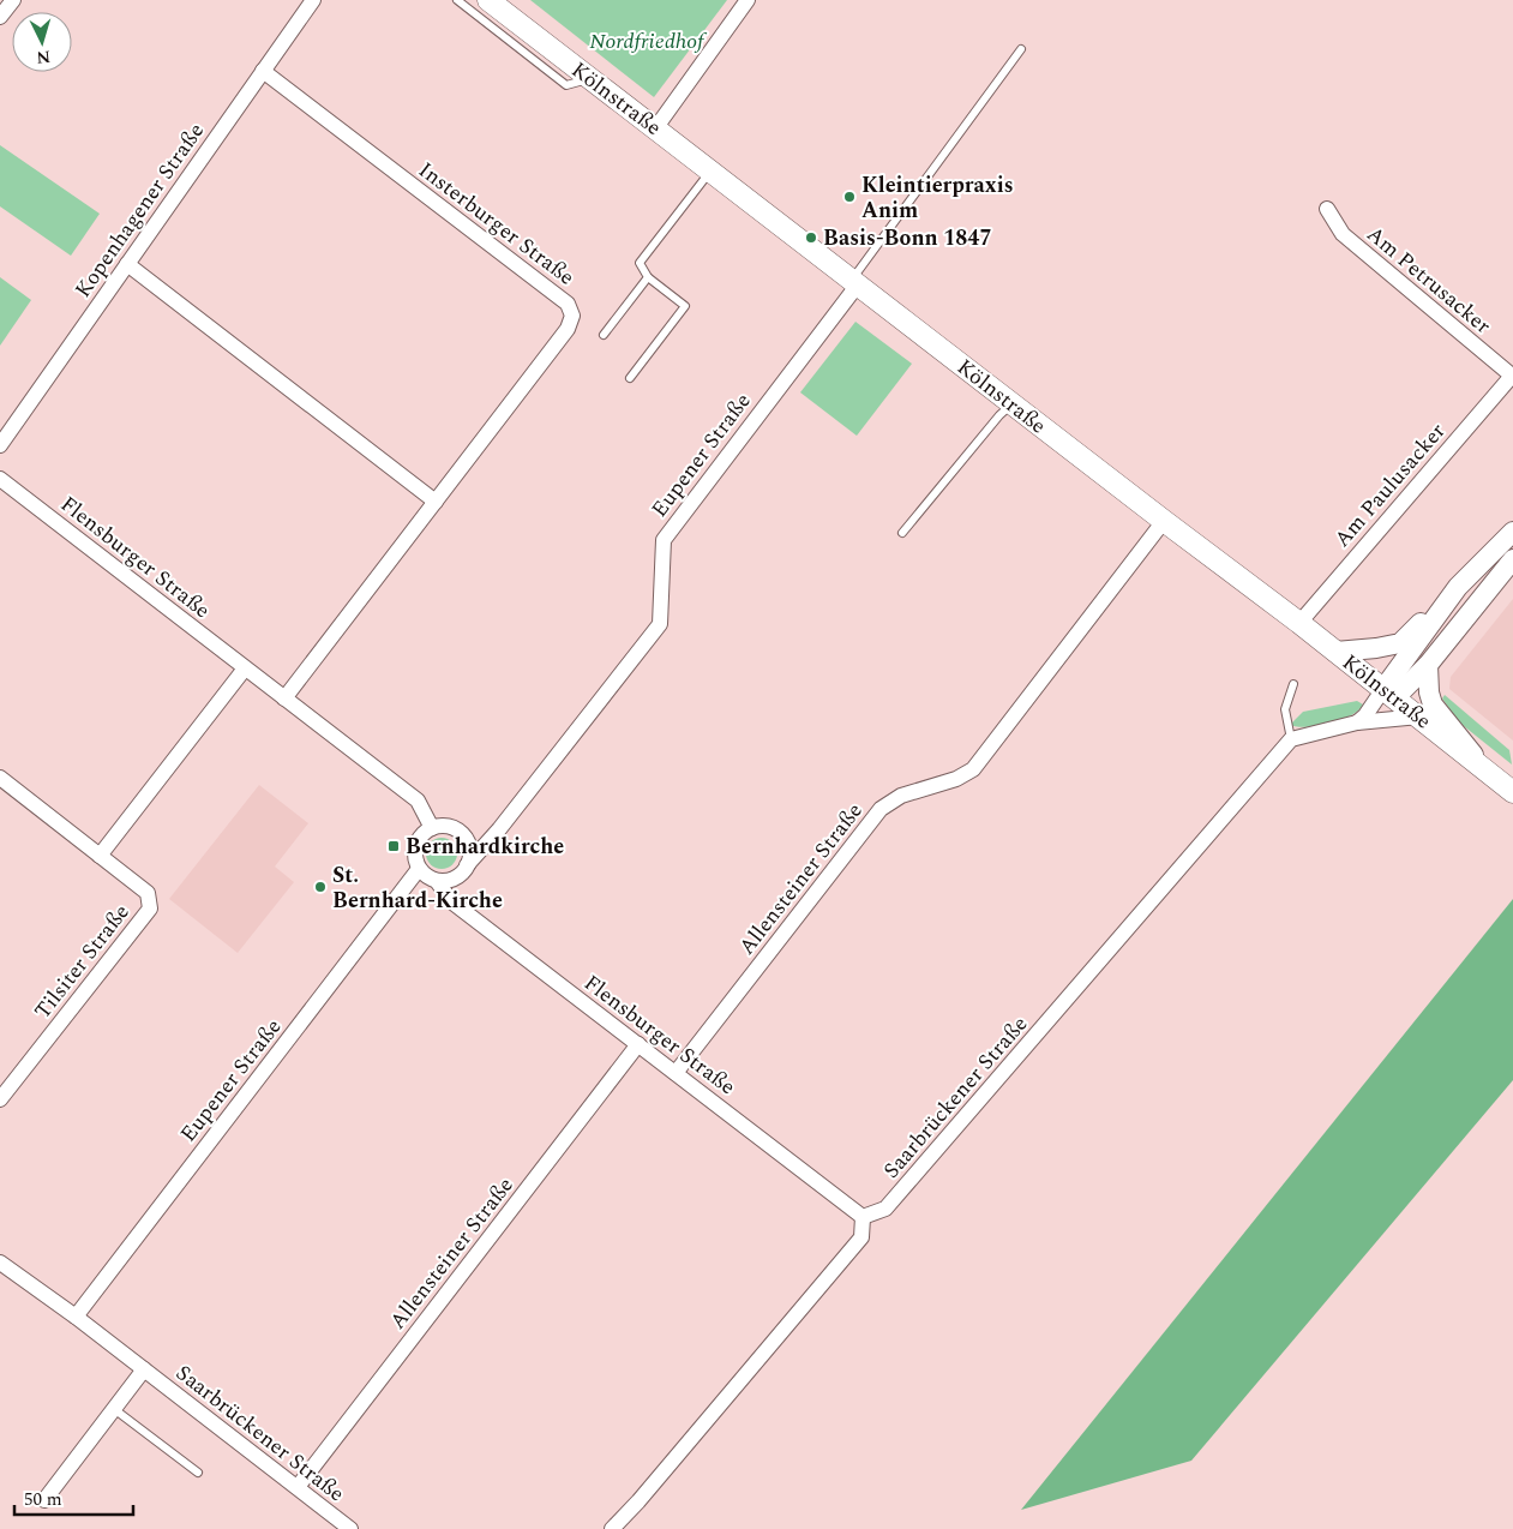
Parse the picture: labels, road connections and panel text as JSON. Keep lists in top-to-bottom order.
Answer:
{
  "streets": {
    "main road": ["Kölnstraße"],
    "street": [
      "Kopenhagener Straße",
      "Insterburger Straße",
      "Am Petrusacker",
      "Eupener Straße",
      "Am Paulusacker",
      "Flensburger Straße",
      "Allensteiner Straße",
      "Tilsiter Straße",
      "Saarbrückener Straße"
    ]
  },
  "crossings": [
    ["Kölnstraße", "Eupener Straße"],
    ["Kölnstraße", "Am Paulusacker"],
    ["Kölnstraße", "Allensteiner Straße"],
    ["Kopenhagener Straße", "Insterburger Straße"],
    ["Insterburger Straße", "Flensburger Straße"],
    ["Am Petrusacker", "Am Paulusacker"],
    ["Eupener Straße", "Flensburger Straße"],
    ["Eupener Straße", "Saarbrückener Straße"],
    ["Flensburger Straße", "Allensteiner Straße"],
    ["Flensburger Straße", "Saarbrückener Straße"],
    ["Allensteiner Straße", "Saarbrückener Straße"]
  ],
  "parks": ["Nordfriedhof"],
  "places": {
    "other": ["Kleintierpraxis Anim", "Basis-Bonn 1847", "St. Bernhard-Kirche"],
    "transit": ["Bernhardkirche"]
  },
  "scale_bar": "50 m",
  "north": "bottom"
}
